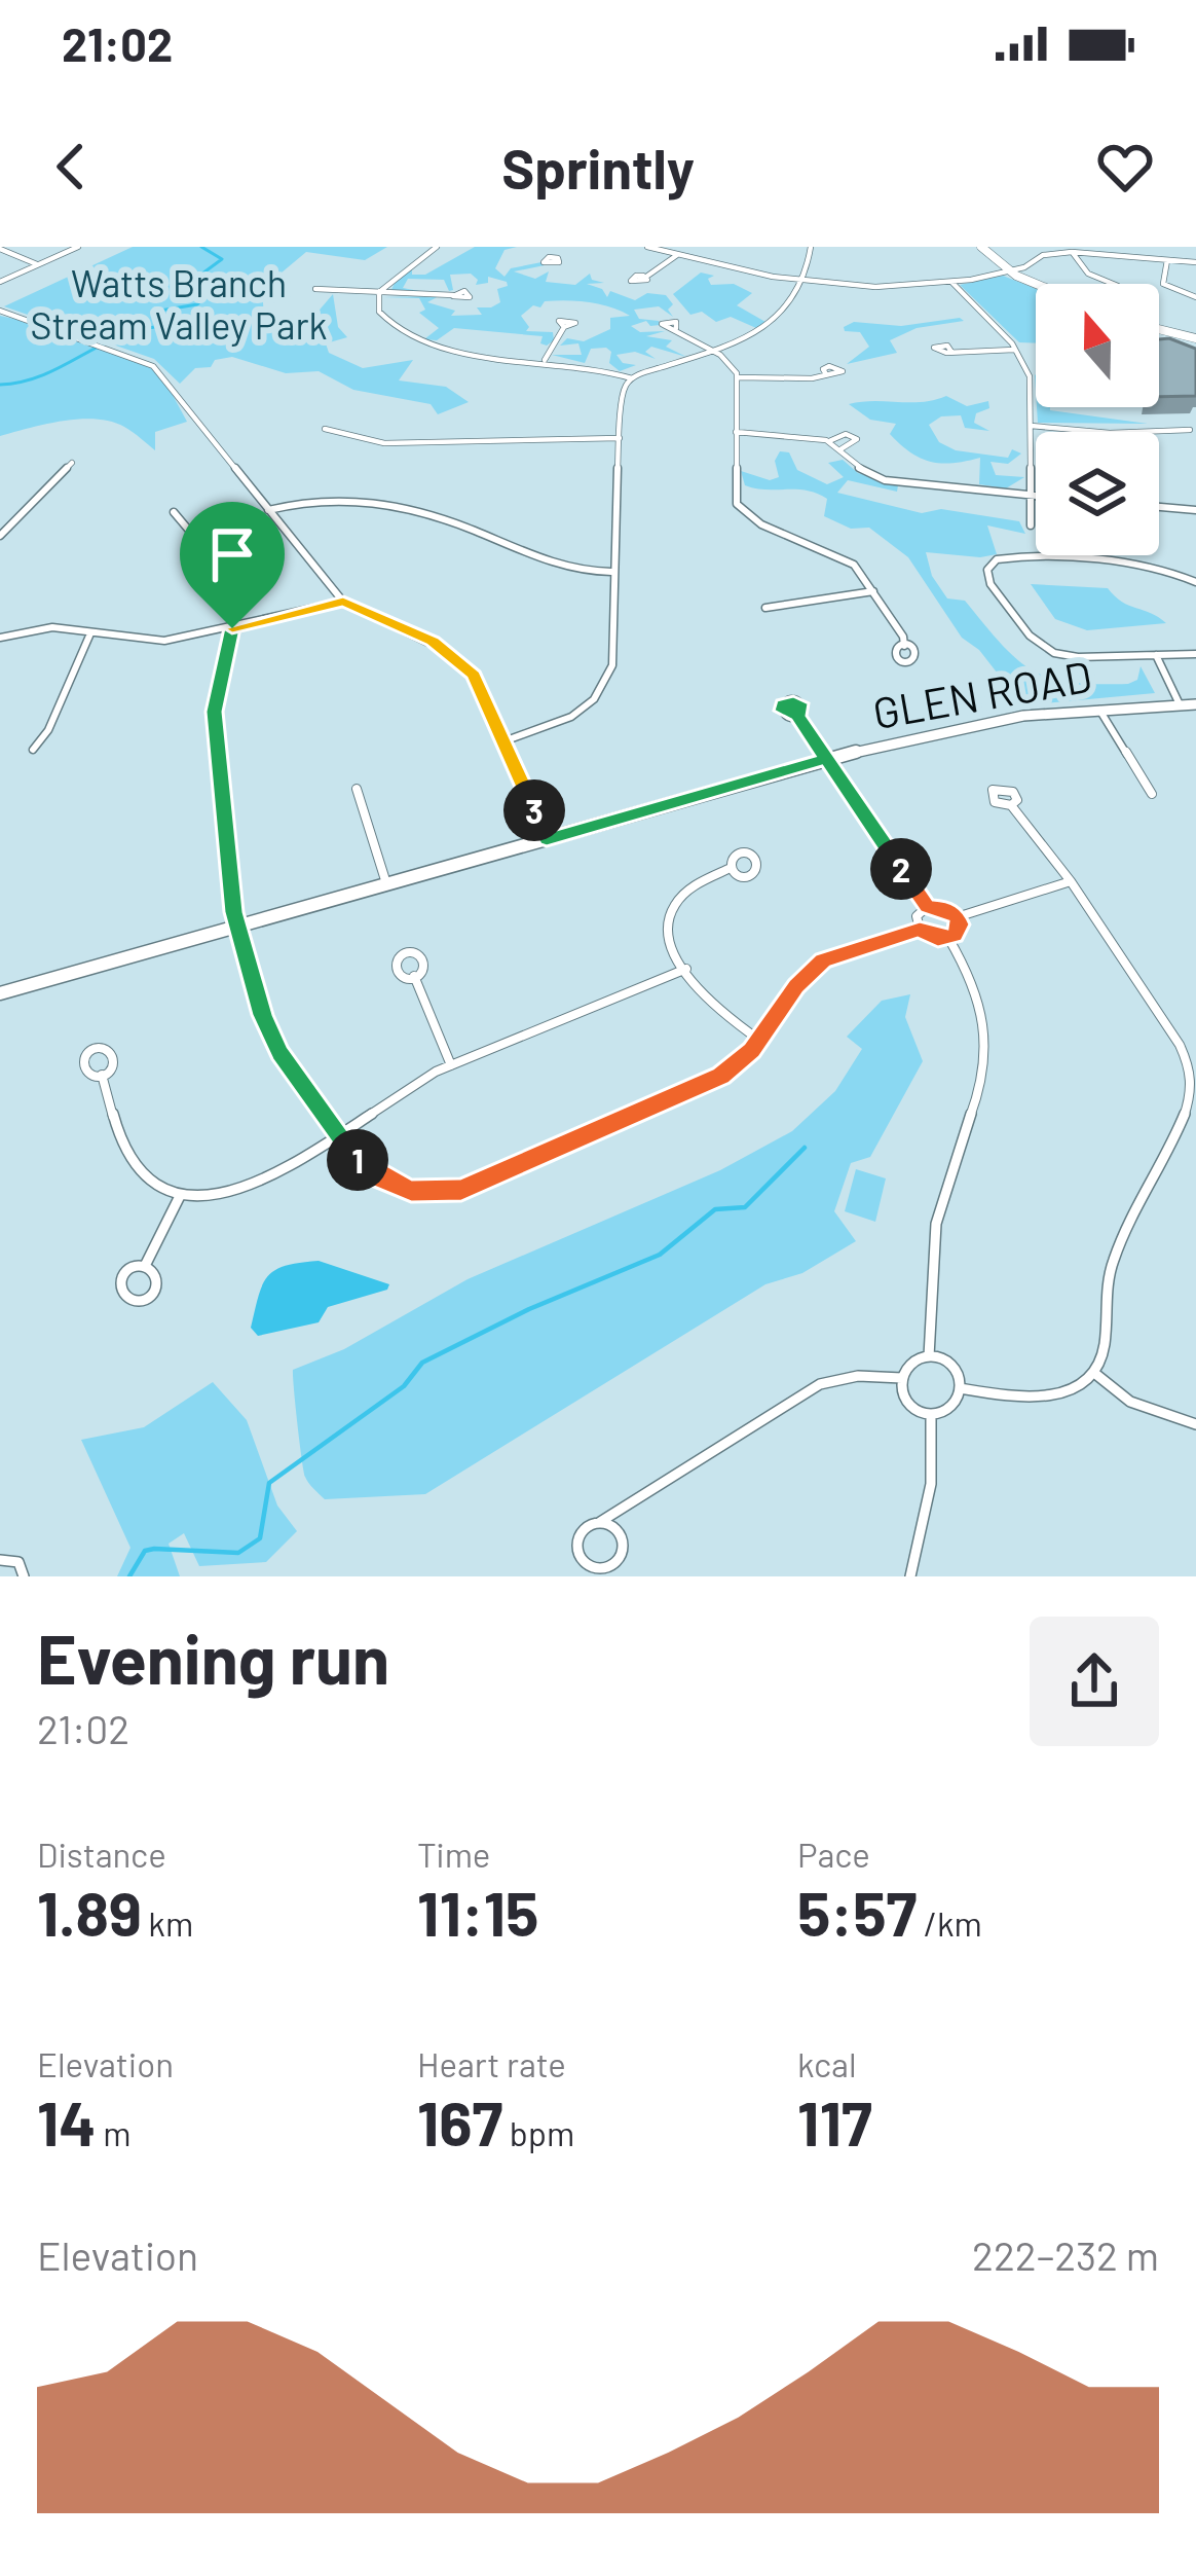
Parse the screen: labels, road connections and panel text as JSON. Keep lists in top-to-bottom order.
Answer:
{
  "streets": {
    "main road": ["GLEN ROAD"]
  },
  "parks": ["Watts Branch Stream Valley Park"],
  "north": "top",
  "page": {
    "status": "21:02",
    "header": "Sprintly",
    "pins": ["3", "2", "1"],
    "heading": ["Evening run", "21:02"],
    "stats": [
      ["Distance", "1.89 km"],
      ["Time", "11:15"],
      ["Pace", "5:57 /km"],
      ["Elevation", "14 m"],
      ["Heart rate", "167 bpm"],
      ["kcal", "117"]
    ],
    "chart": ["Elevation", "222–232 m"]
  }
}
